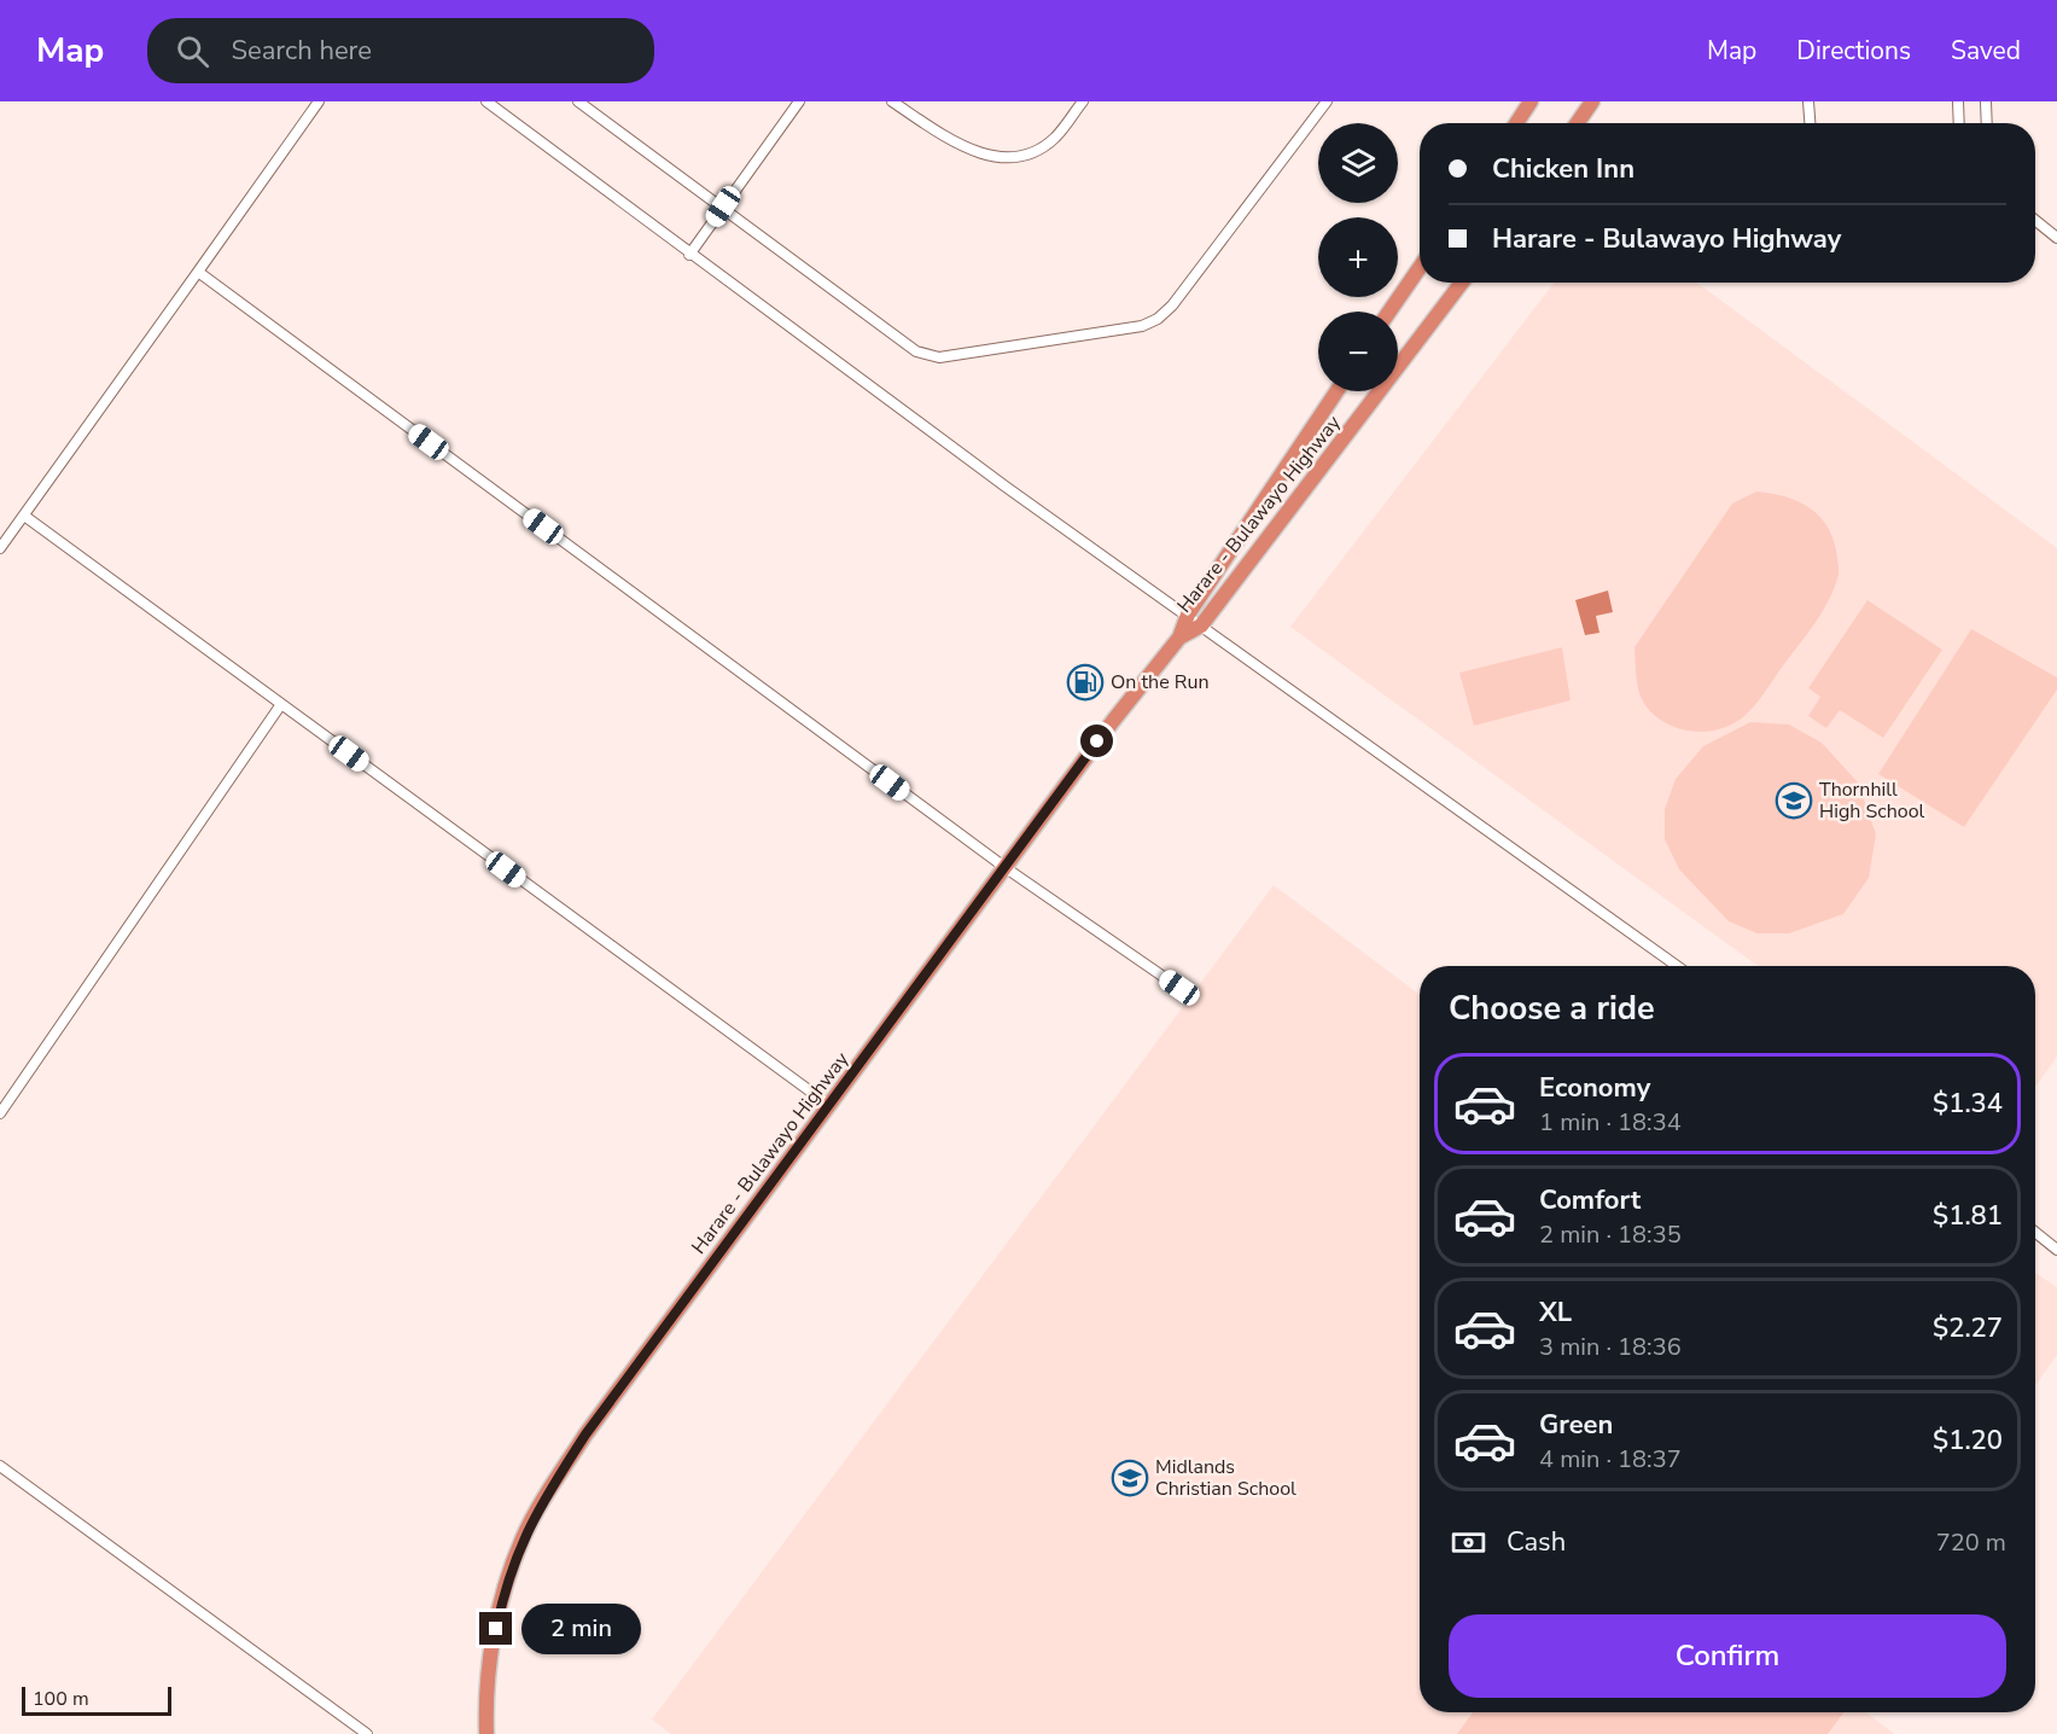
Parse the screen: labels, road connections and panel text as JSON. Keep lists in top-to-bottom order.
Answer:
{
  "streets": {
    "highway": ["Harare - Bulawayo Highway"]
  },
  "places": {
    "fuel station": ["On the Run"],
    "school or university": ["Thornhill High School", "Midlands Christian School"]
  },
  "scale_bar": "100 m",
  "page": {
    "header": "Map",
    "search": "Search here",
    "nav": ["Map", "Directions", "Saved"],
    "map_buttons": ["+", "−"],
    "banner": ["Chicken Inn", "Harare - Bulawayo Highway"],
    "heading": "Choose a ride",
    "list": [
      {
        "name": "Economy",
        "note": "1 min · 18:34",
        "value": "$1.34"
      },
      {
        "name": "Comfort",
        "note": "2 min · 18:35",
        "value": "$1.81"
      },
      {
        "name": "XL",
        "note": "3 min · 18:36",
        "value": "$2.27"
      },
      {
        "name": "Green",
        "note": "4 min · 18:37",
        "value": "$1.20"
      }
    ],
    "pay": ["Cash", "720 m"],
    "buttons": "Confirm",
    "bubble": "2 min",
    "scale": "100 m"
  }
}
